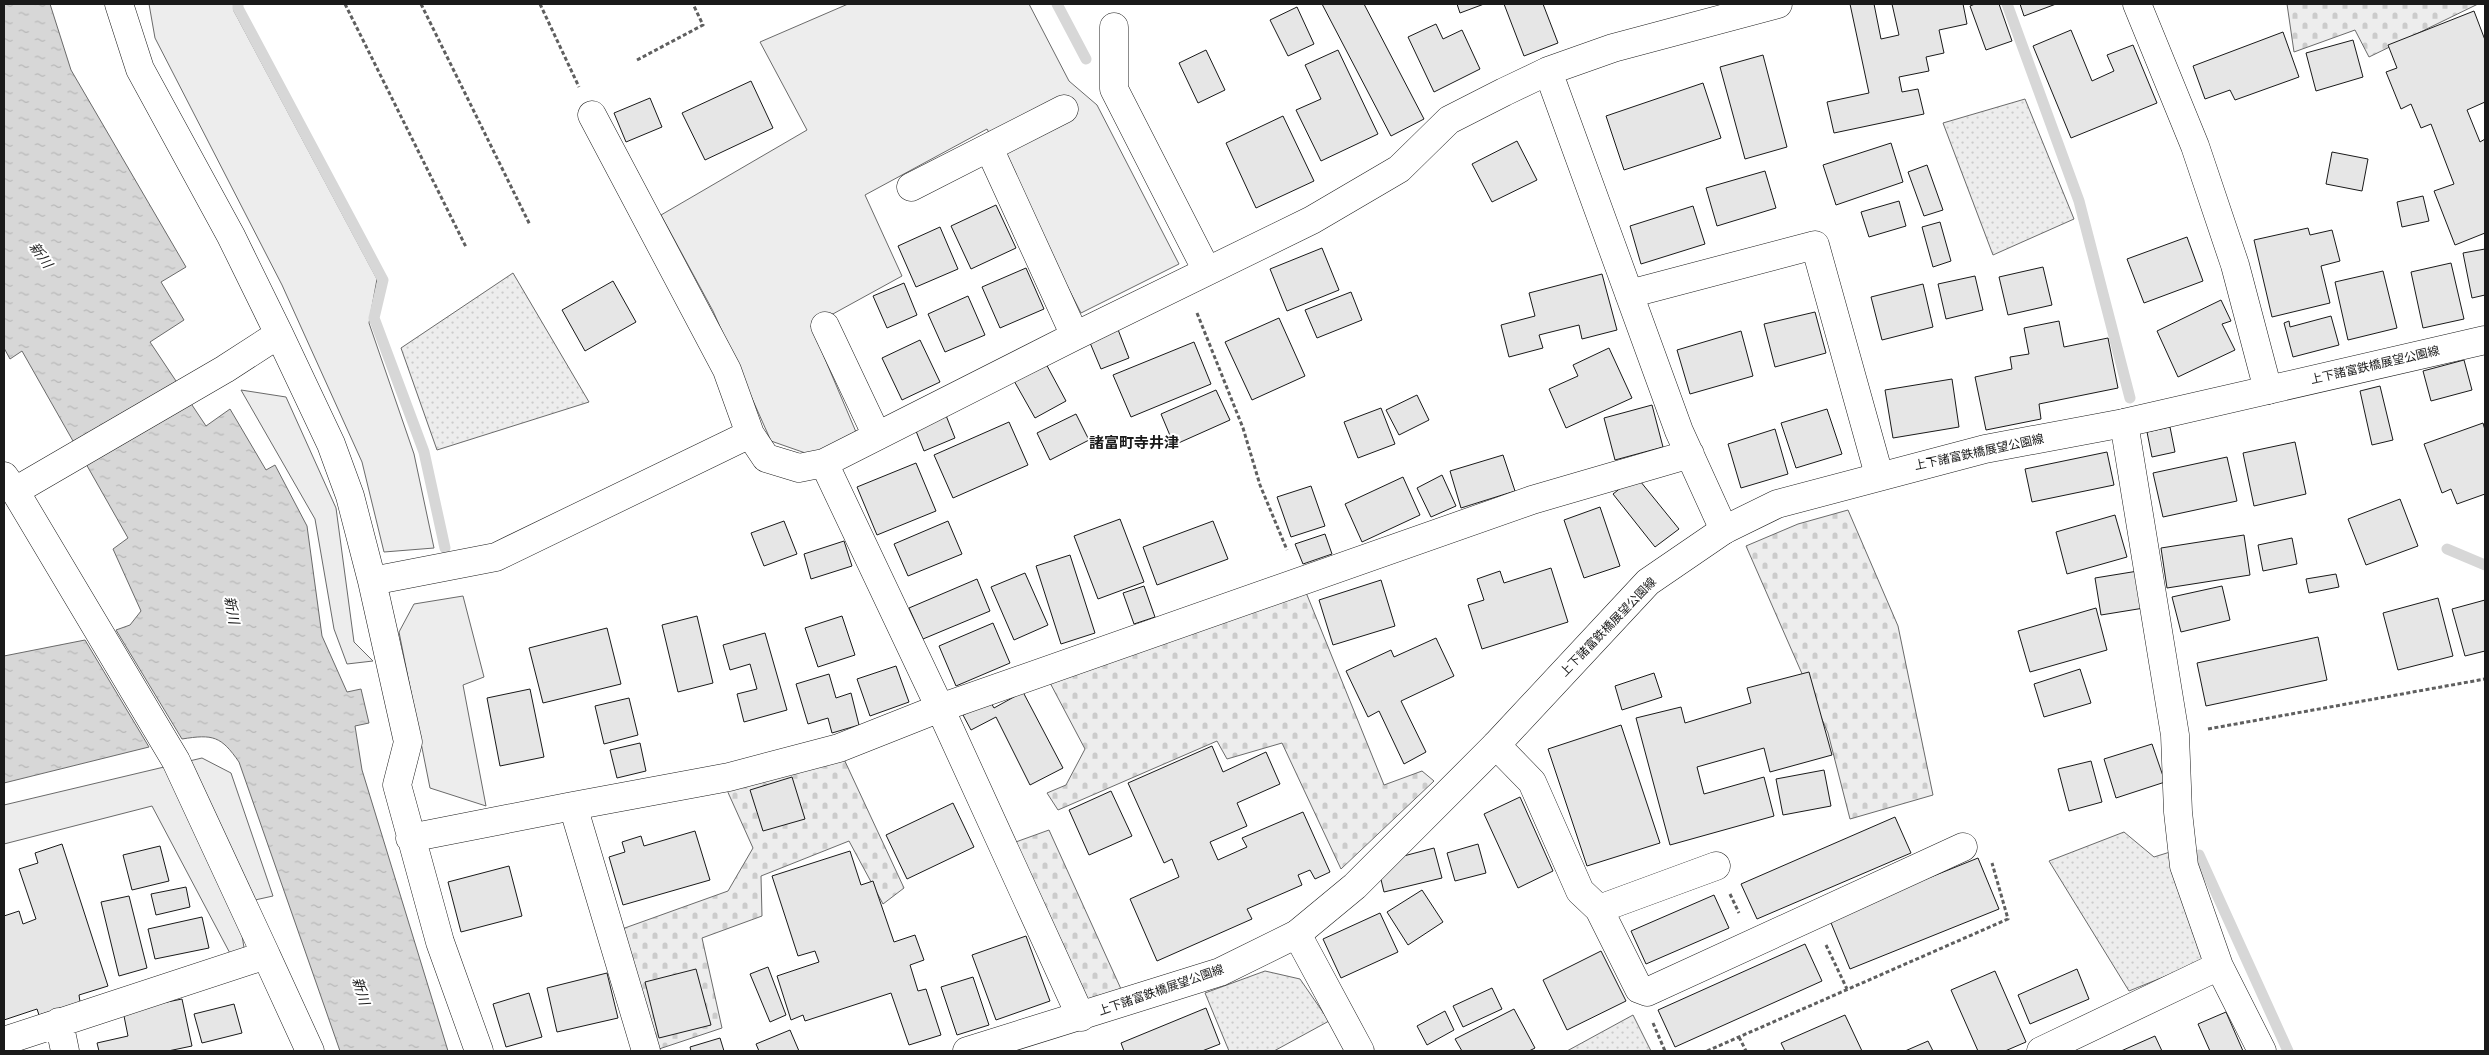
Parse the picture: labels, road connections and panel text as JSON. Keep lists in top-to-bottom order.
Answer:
{
  "streets": {
    "street": ["上下諸富鉄橋展望公園線"]
  },
  "districts": ["諸富町寺井津"],
  "water": ["新川"]
}
